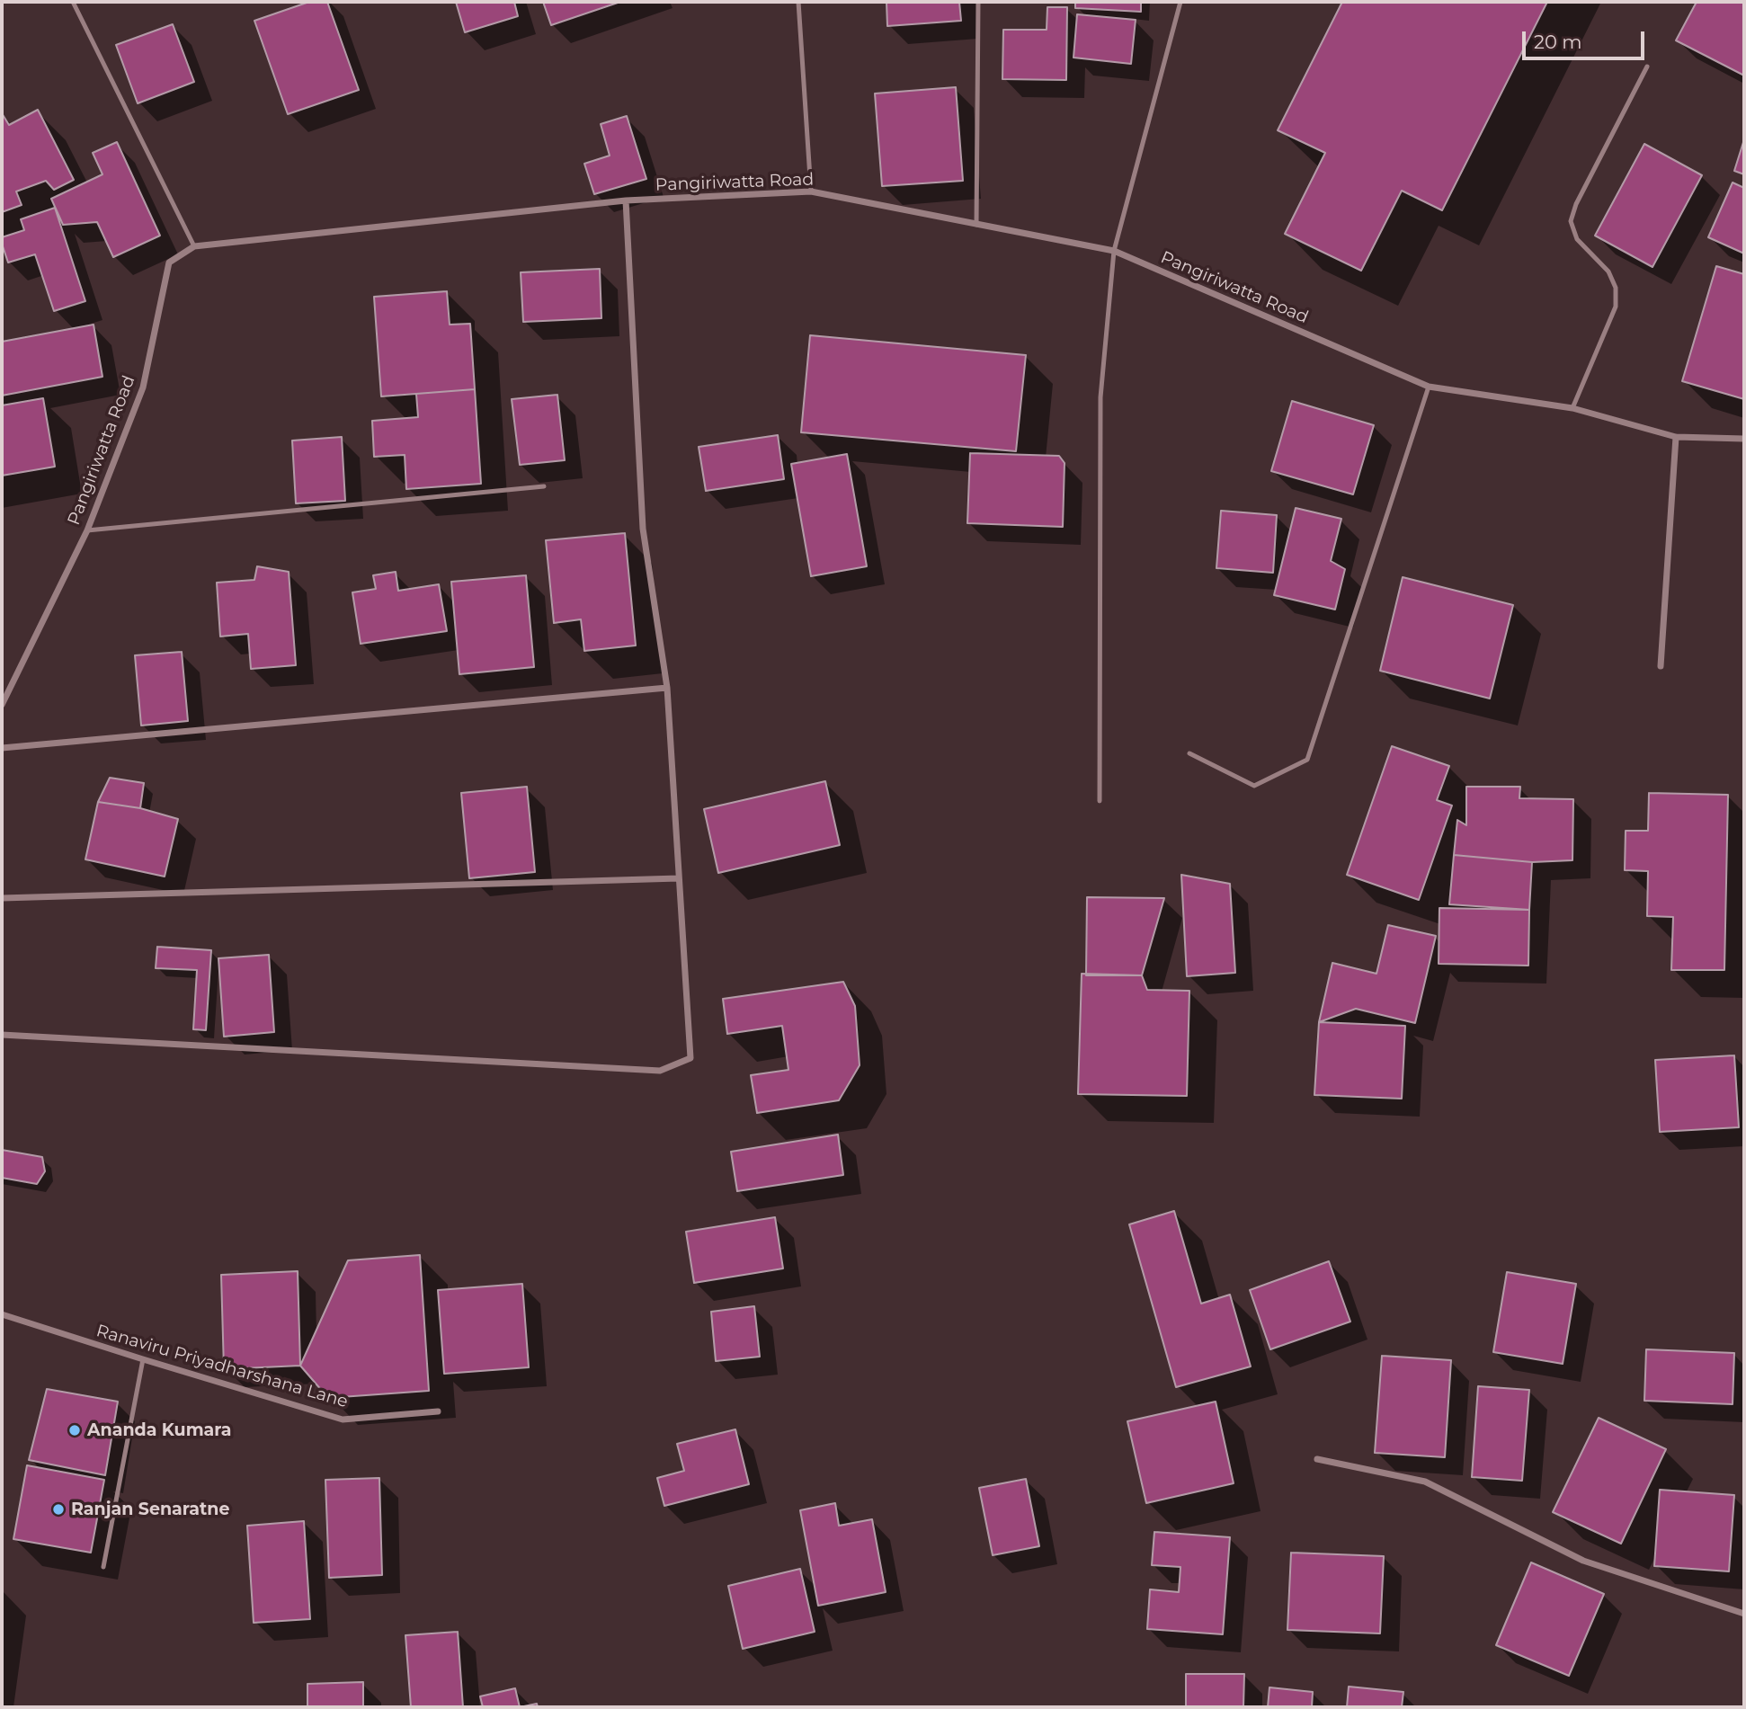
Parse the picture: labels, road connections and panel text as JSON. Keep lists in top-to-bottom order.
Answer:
{
  "streets": {
    "street": ["Pangiriwatta Road", "Ranaviru Priyadharshana Lane"]
  },
  "places": ["Ananda Kumara", "Ranjan Senaratne"],
  "scale_bar": "20 m"
}
